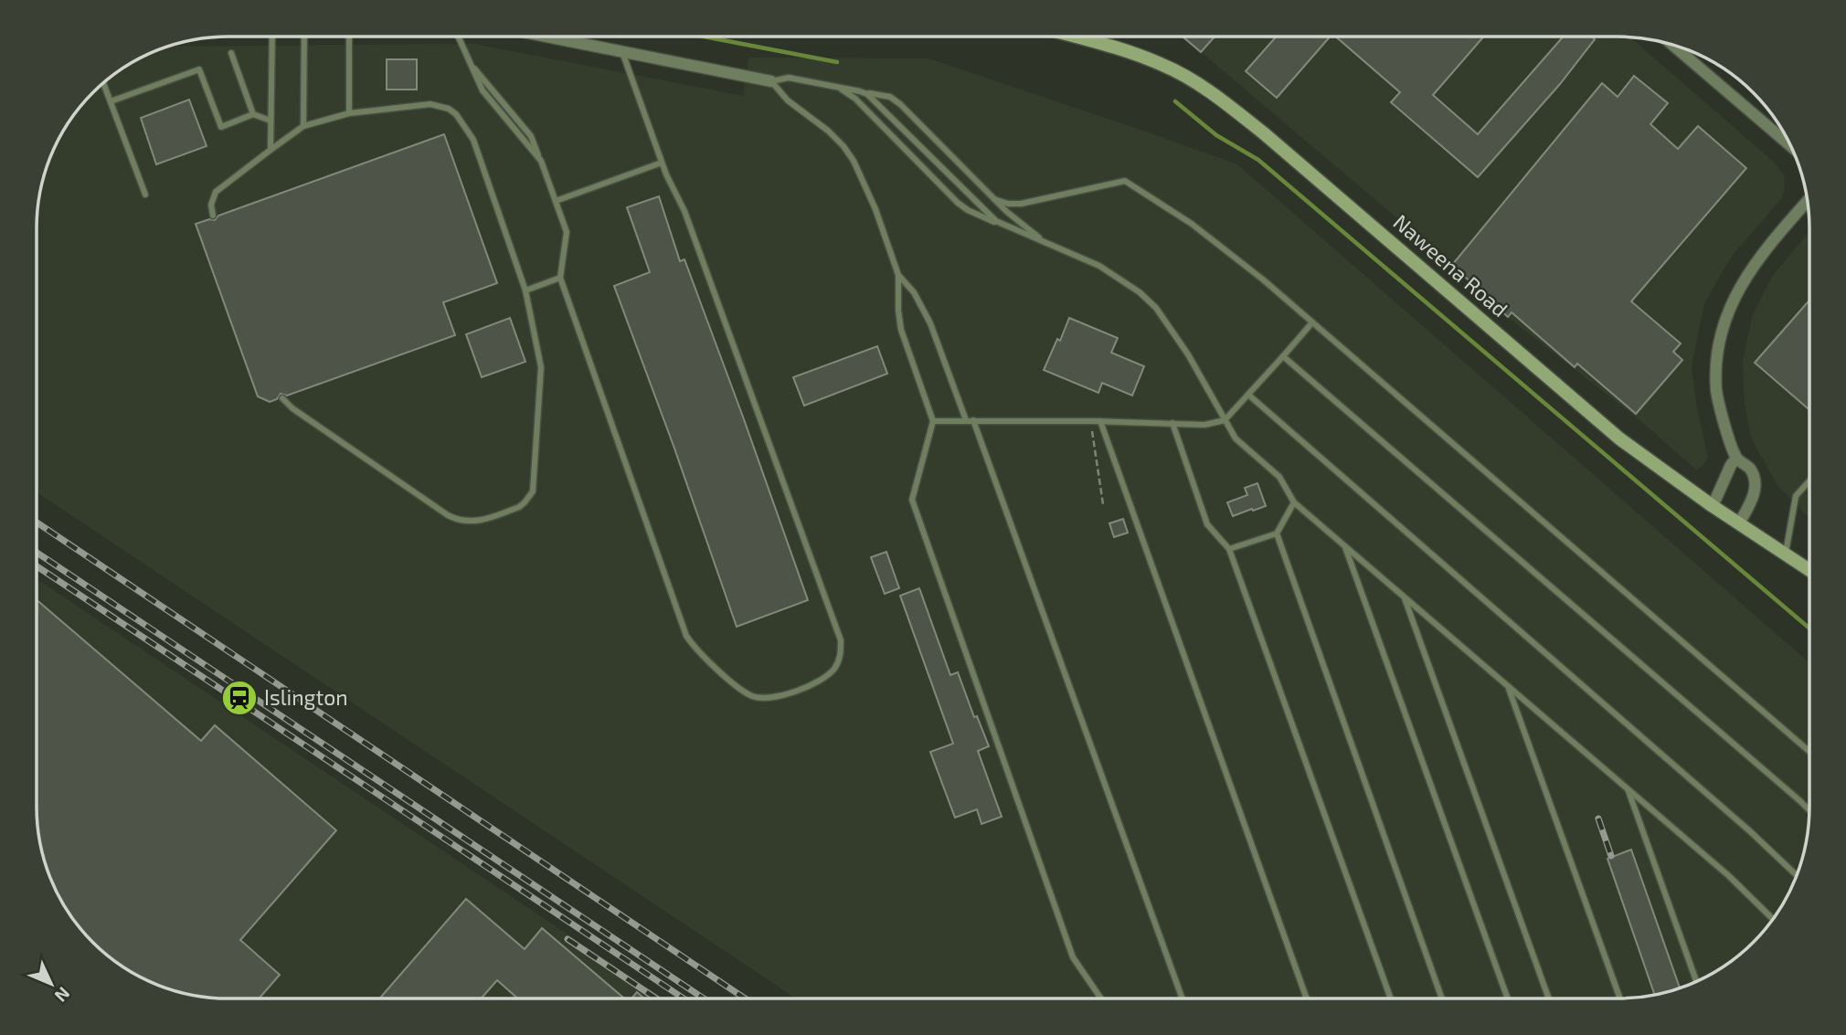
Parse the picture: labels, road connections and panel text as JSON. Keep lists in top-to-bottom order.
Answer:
{
  "streets": {
    "street": ["Naweena Road"]
  },
  "places": {
    "station": ["Islington"]
  },
  "north": "bottom right"
}
